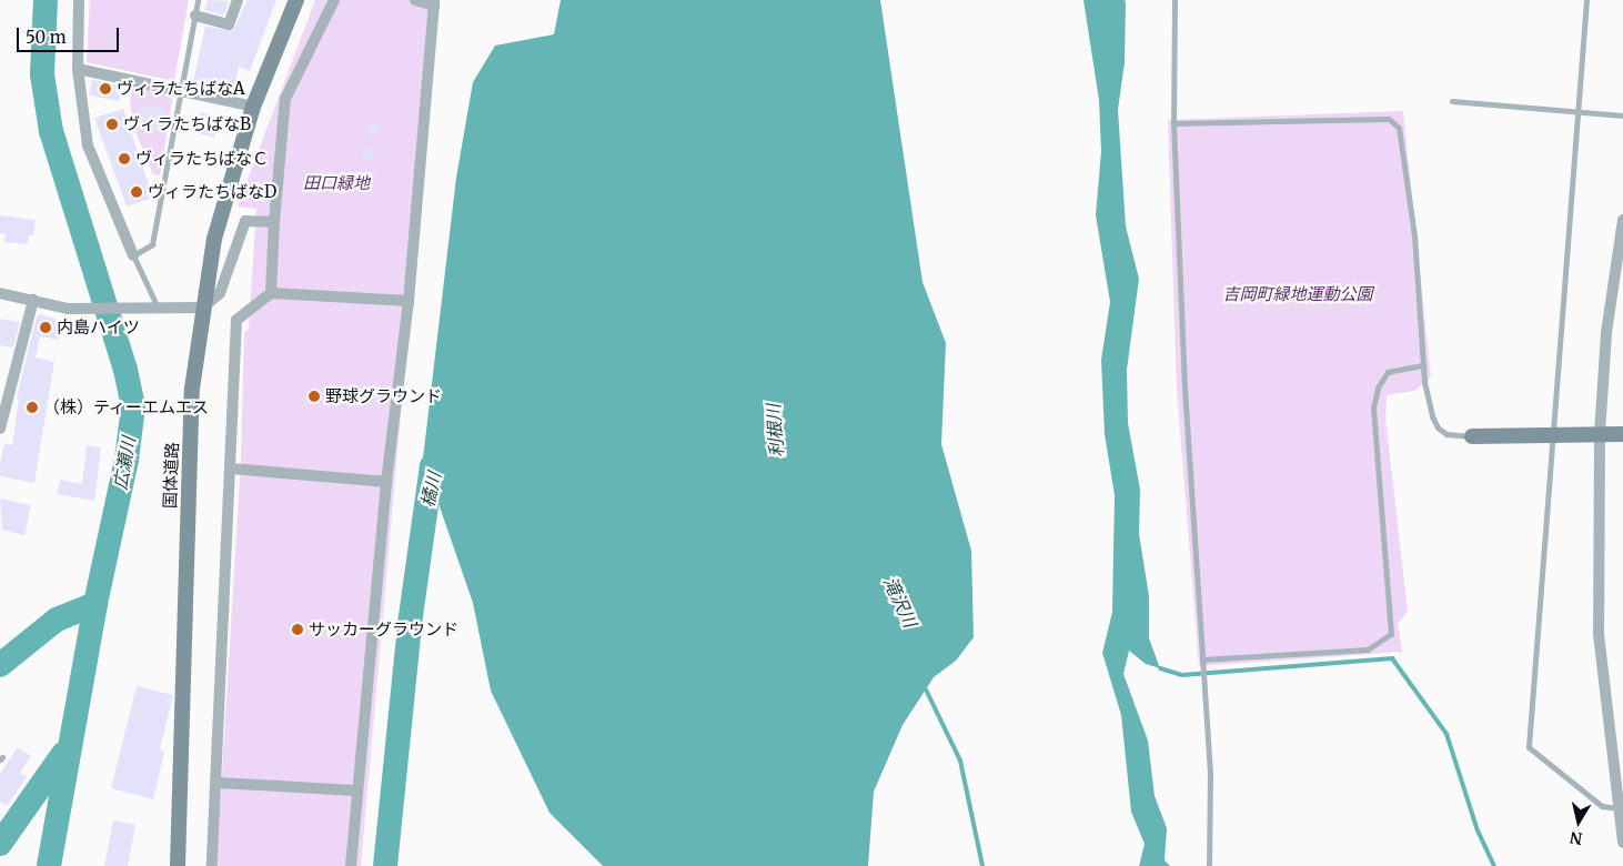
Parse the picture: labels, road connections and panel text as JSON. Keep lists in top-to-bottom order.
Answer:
{
  "streets": {
    "street": ["国体道路"]
  },
  "water": [
    "利根川",
    "広瀬川",
    "橘川",
    "滝沢川"
  ],
  "parks": ["田口緑地", "吉岡町緑地運動公園"],
  "places": [
    "ヴィラたちばなA",
    "ヴィラたちばなB",
    "ヴィラたちばなＣ",
    "ヴィラたちばなD",
    "内島ハイツ",
    "野球グラウンド",
    "（株）ティーエムエス",
    "サッカーグラウンド"
  ],
  "scale_bar": "50 m",
  "north": "bottom"
}
